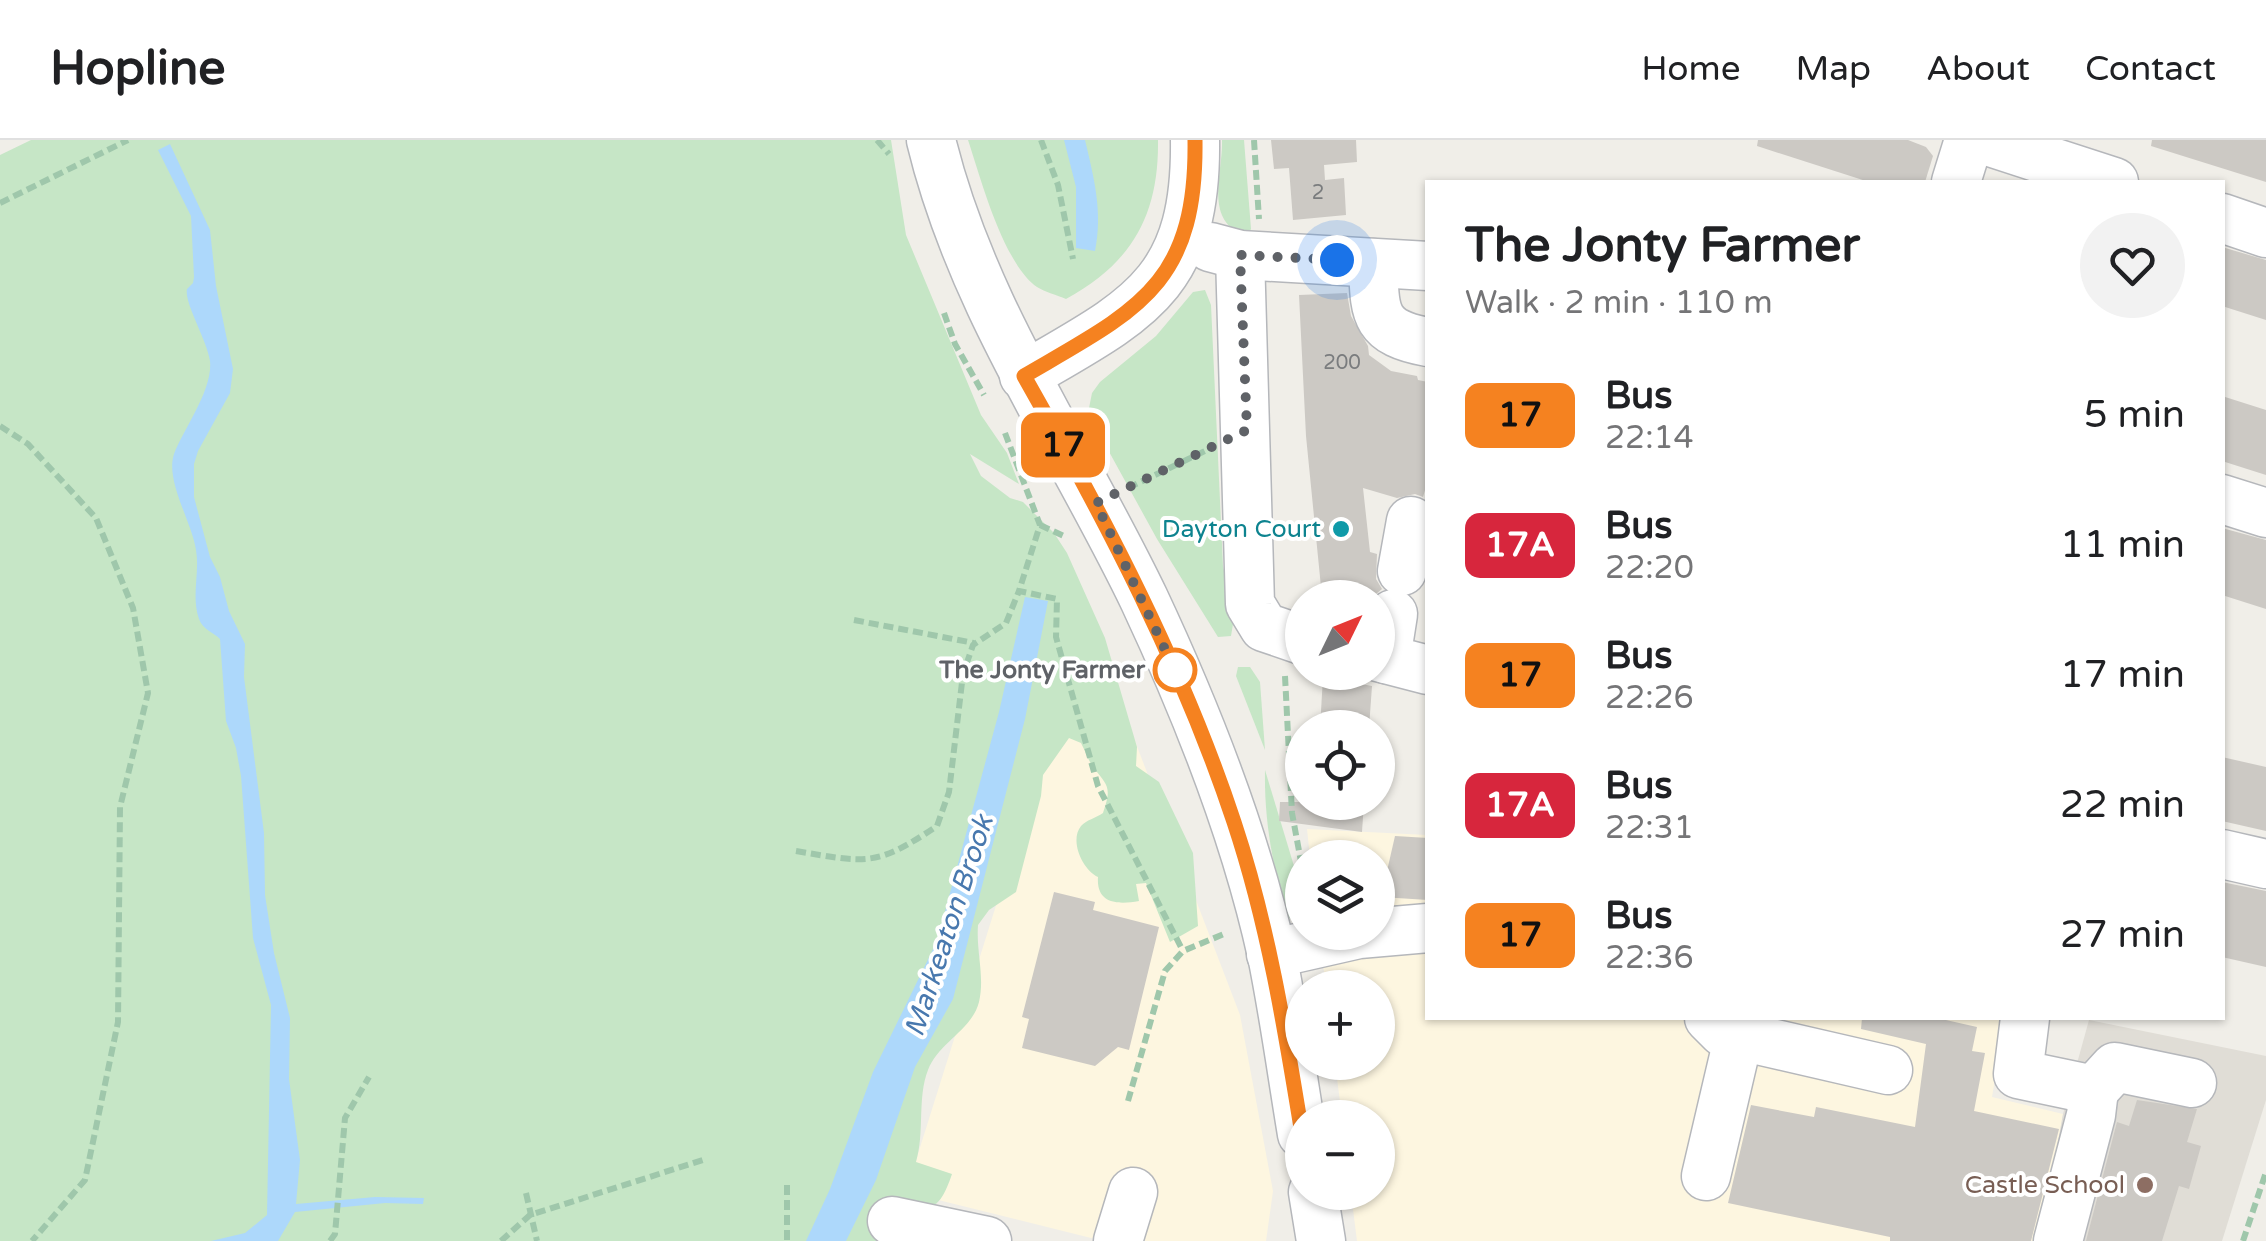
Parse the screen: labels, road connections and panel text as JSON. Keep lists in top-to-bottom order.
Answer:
{
  "water": ["Markeaton Brook"],
  "places": ["Dayton Court", "The Jonty Farmer", "Castle School"],
  "lines": ["bus line 17"],
  "house_numbers": ["2", "200"],
  "north": "top right",
  "page": {
    "header": "Hopline",
    "nav": [
      "Home",
      "Map",
      "About",
      "Contact"
    ],
    "on_map": "17",
    "heading": ["The Jonty Farmer", "Walk · 2 min · 110 m"],
    "list": [
      {
        "mark": "17",
        "name": "Bus",
        "note": "22:14",
        "value": "5 min"
      },
      {
        "mark": "17A",
        "name": "Bus",
        "note": "22:20",
        "value": "11 min"
      },
      {
        "mark": "17",
        "name": "Bus",
        "note": "22:26",
        "value": "17 min"
      },
      {
        "mark": "17A",
        "name": "Bus",
        "note": "22:31",
        "value": "22 min"
      },
      {
        "mark": "17",
        "name": "Bus",
        "note": "22:36",
        "value": "27 min"
      }
    ],
    "map_buttons": ["+", "−"]
  }
}
